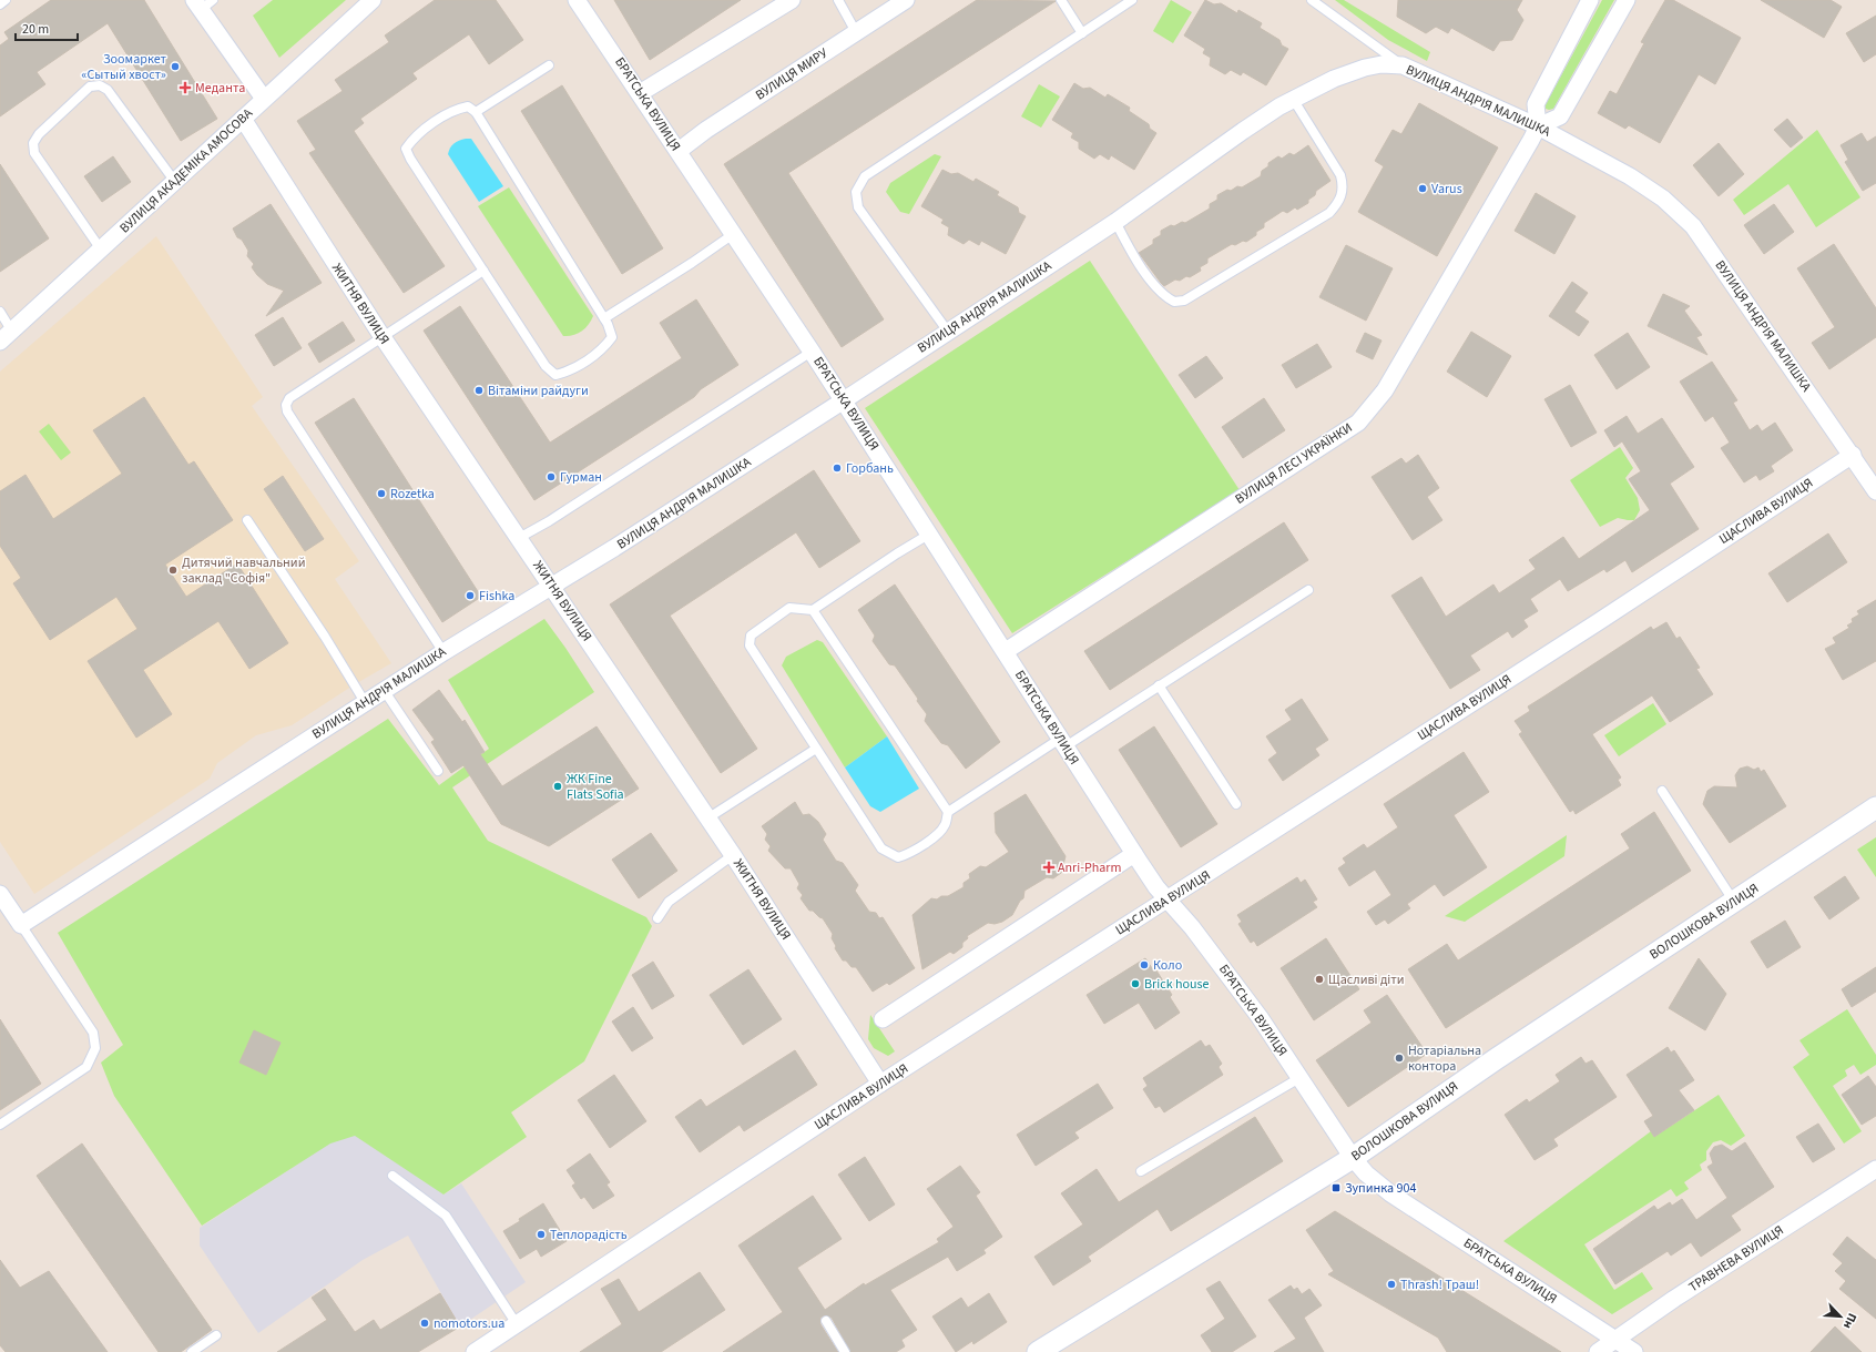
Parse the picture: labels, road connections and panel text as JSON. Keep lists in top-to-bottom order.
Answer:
{
  "streets": {
    "street": [
      "ВУЛИЦЯ МИРУ",
      "ВУЛИЦЯ АНДРІЯ МАЛИШКА",
      "БРАТСЬКА ВУЛИЦЯ",
      "ВУЛИЦЯ АКАДЕМІКА АМОСОВА",
      "ЖИТНЯ ВУЛИЦЯ",
      "ВУЛИЦЯ ЛЕСІ УКРАЇНКИ",
      "ЩАСЛИВА ВУЛИЦЯ",
      "ВОЛОШКОВА ВУЛИЦЯ",
      "ТРАВНЕВА ВУЛИЦЯ"
    ]
  },
  "crossings": [
    ["ВУЛИЦЯ МИРУ", "БРАТСЬКА ВУЛИЦЯ"],
    ["ВУЛИЦЯ АНДРІЯ МАЛИШКА", "БРАТСЬКА ВУЛИЦЯ"],
    ["ВУЛИЦЯ АНДРІЯ МАЛИШКА", "ЖИТНЯ ВУЛИЦЯ"],
    ["ВУЛИЦЯ АНДРІЯ МАЛИШКА", "ВУЛИЦЯ ЛЕСІ УКРАЇНКИ"],
    ["ВУЛИЦЯ АНДРІЯ МАЛИШКА", "ЩАСЛИВА ВУЛИЦЯ"],
    ["БРАТСЬКА ВУЛИЦЯ", "ВУЛИЦЯ ЛЕСІ УКРАЇНКИ"],
    ["БРАТСЬКА ВУЛИЦЯ", "ЩАСЛИВА ВУЛИЦЯ"],
    ["БРАТСЬКА ВУЛИЦЯ", "ВОЛОШКОВА ВУЛИЦЯ"],
    ["БРАТСЬКА ВУЛИЦЯ", "ТРАВНЕВА ВУЛИЦЯ"],
    ["ВУЛИЦЯ АКАДЕМІКА АМОСОВА", "ЖИТНЯ ВУЛИЦЯ"],
    ["ЖИТНЯ ВУЛИЦЯ", "ЩАСЛИВА ВУЛИЦЯ"]
  ],
  "places": {
    "other": [
      "Зоомаркет «Сытый хвост»",
      "Varus",
      "Вітаміни райдуги",
      "Горбань",
      "Гурман",
      "Rozetka",
      "Дитячий навчальний заклад \"Софія\"",
      "Fishka",
      "ЖК Fine Flats Sofia",
      "Коло",
      "Щасливі діти",
      "Brick house",
      "Нотаріальна контора",
      "Теплорадість",
      "Thrash! Траш!",
      "nomotors.ua"
    ],
    "health": ["Меданта", "Anri-Pharm"],
    "transit": ["Зупинка 904"]
  },
  "scale_bar": "20 m",
  "north": "bottom right"
}
